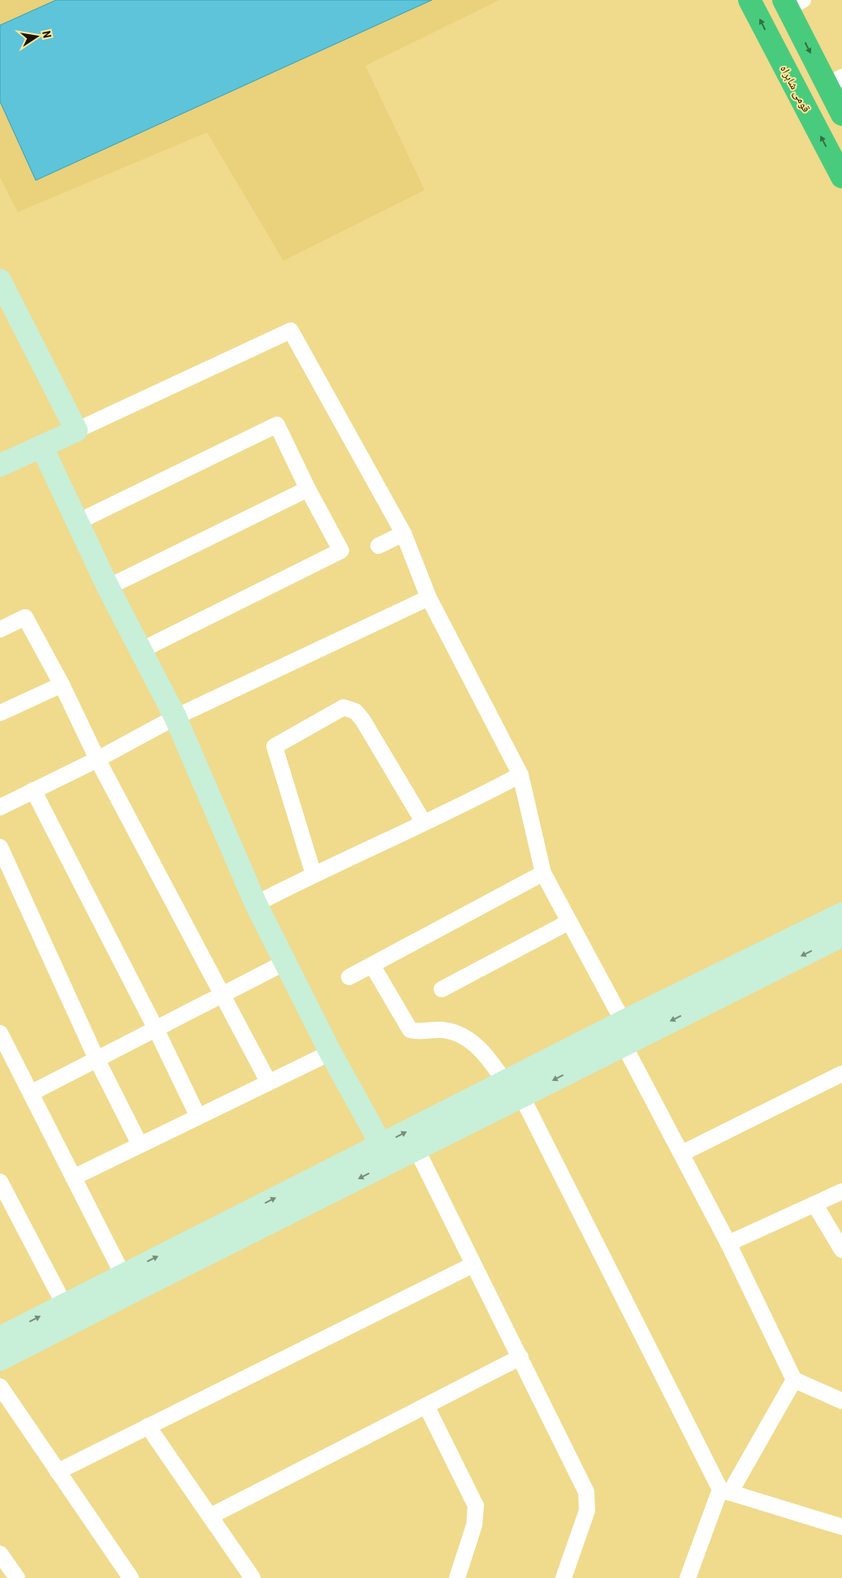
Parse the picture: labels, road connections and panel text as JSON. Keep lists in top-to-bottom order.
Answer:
{
  "streets": {
    "highway": ["قومی شاہراہ"]
  },
  "north": "right"
}
